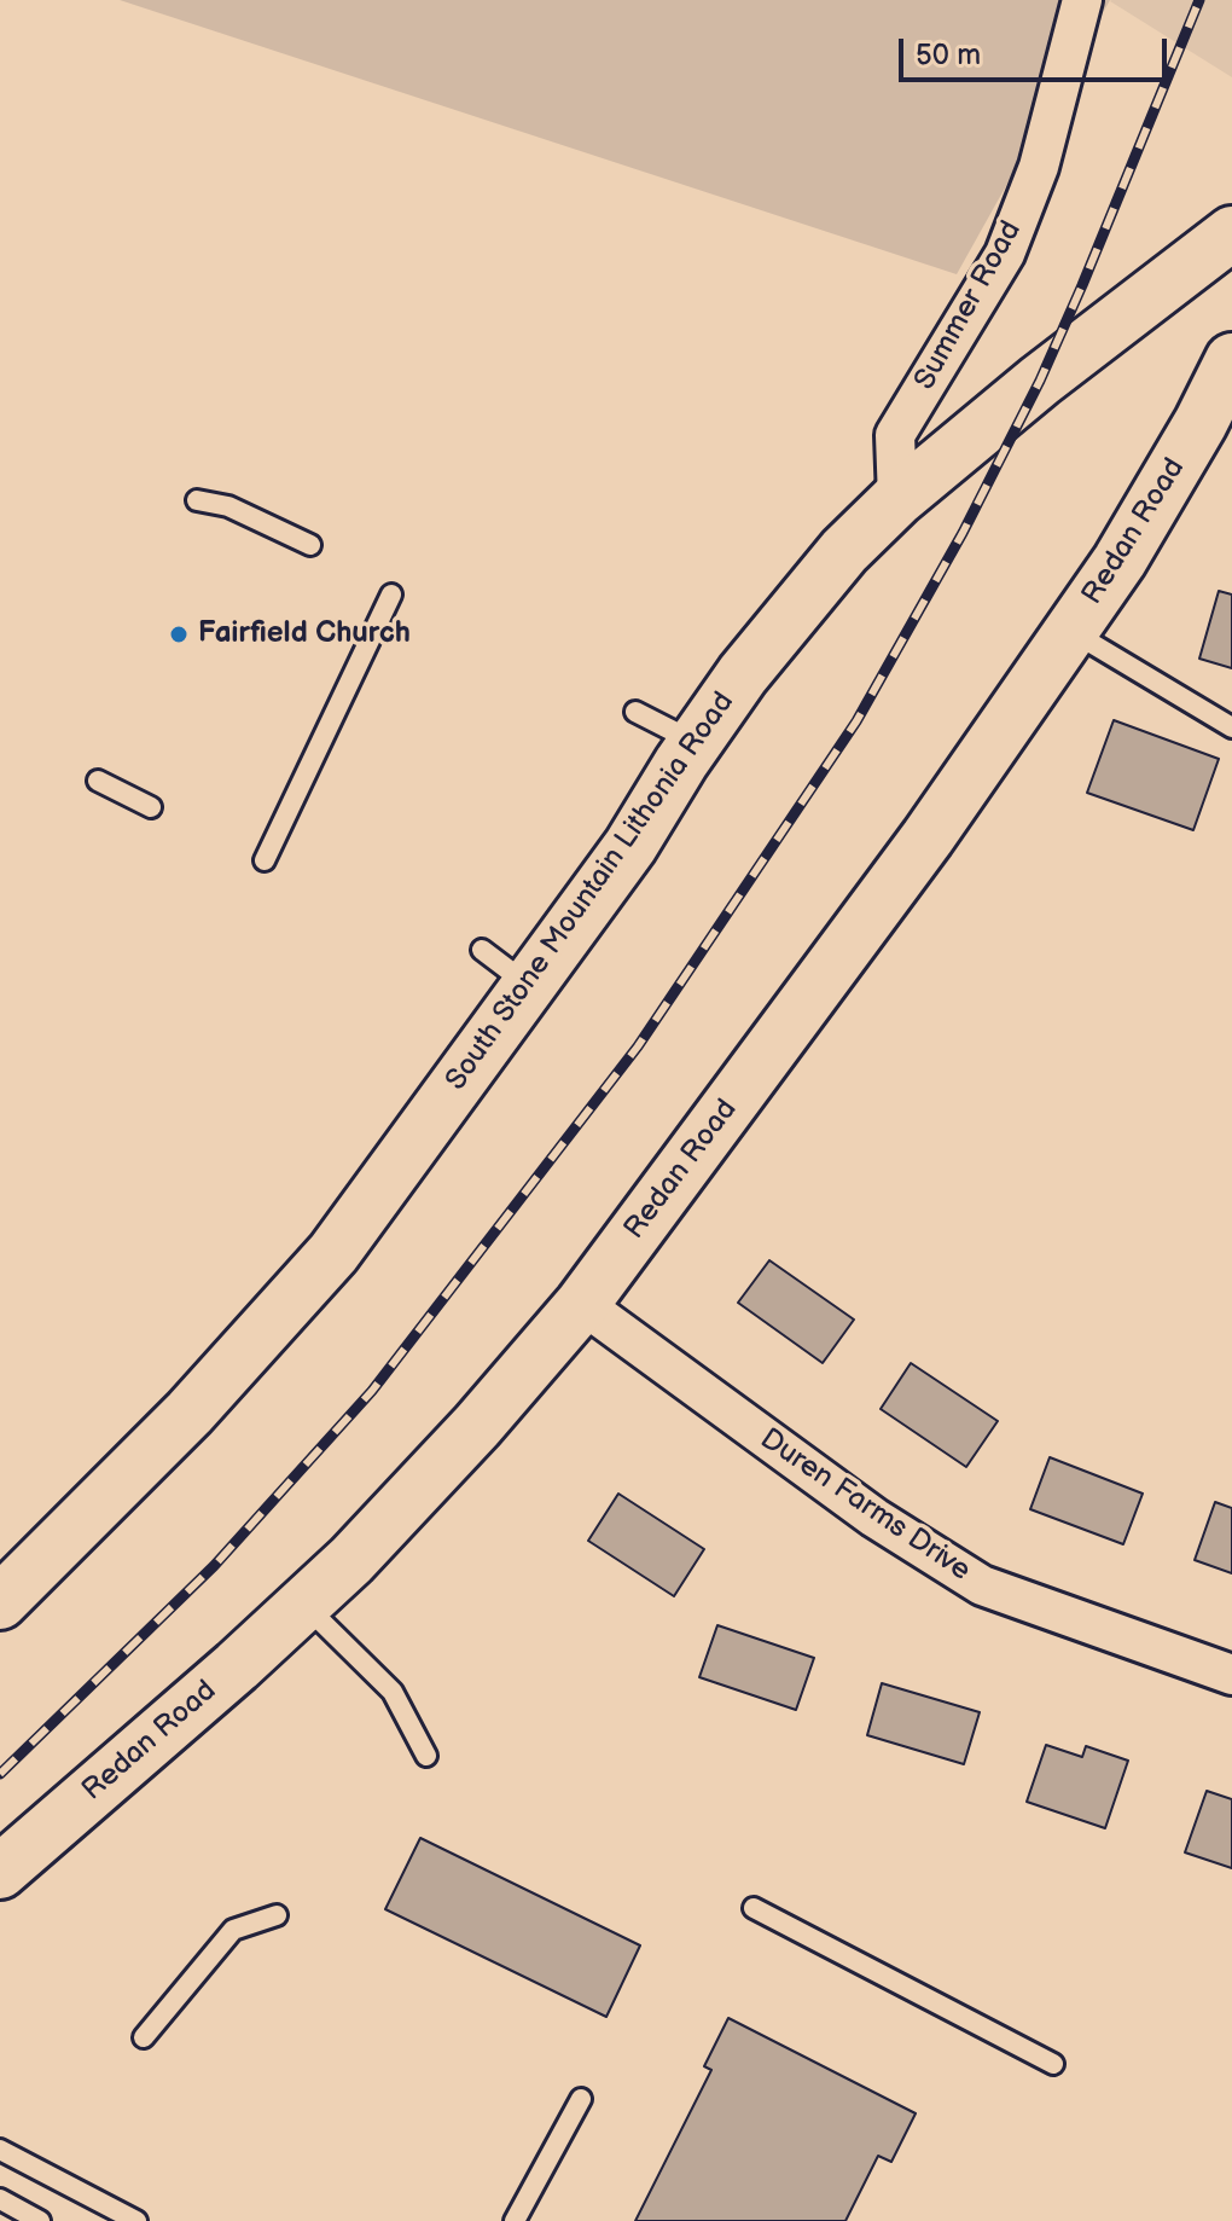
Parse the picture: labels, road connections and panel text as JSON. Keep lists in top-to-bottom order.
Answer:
{
  "streets": {
    "main road": ["Redan Road", "South Stone Mountain Lithonia Road"],
    "street": ["Summer Road", "Duren Farms Drive"]
  },
  "crossings": [
    ["Summer Road", "South Stone Mountain Lithonia Road"],
    ["Redan Road", "Duren Farms Drive"]
  ],
  "places": ["Fairfield Church"],
  "scale_bar": "50 m"
}
